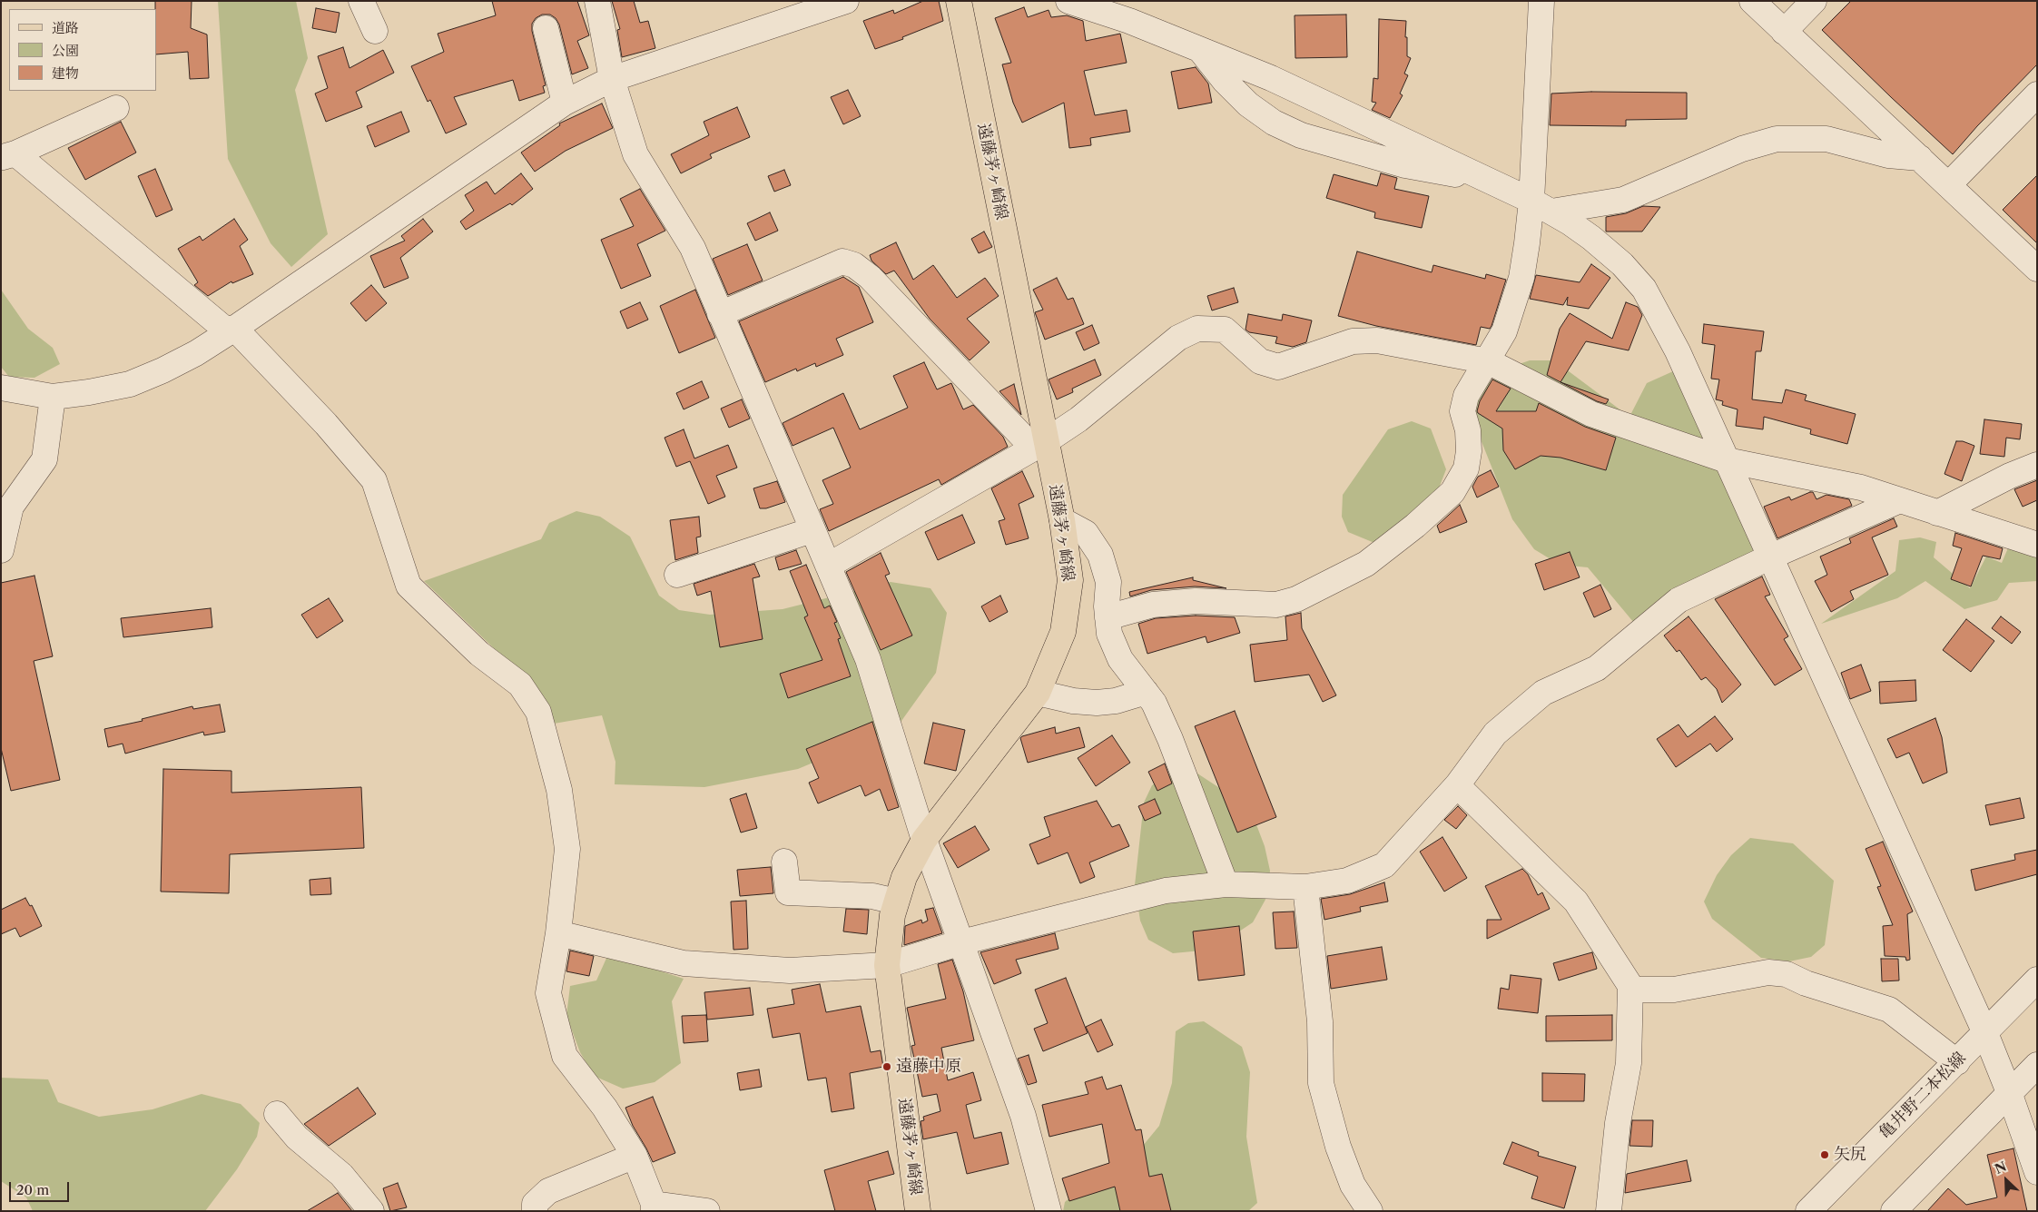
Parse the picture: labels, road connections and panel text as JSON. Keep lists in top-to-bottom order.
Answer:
{
  "streets": {
    "main road": ["遠藤茅ヶ崎線"],
    "street": ["亀井野二本松線"]
  },
  "places": ["遠藤中原", "矢尻"],
  "legend": ["道路", "公園", "建物"],
  "scale_bar": "20 m",
  "north": "top left"
}
